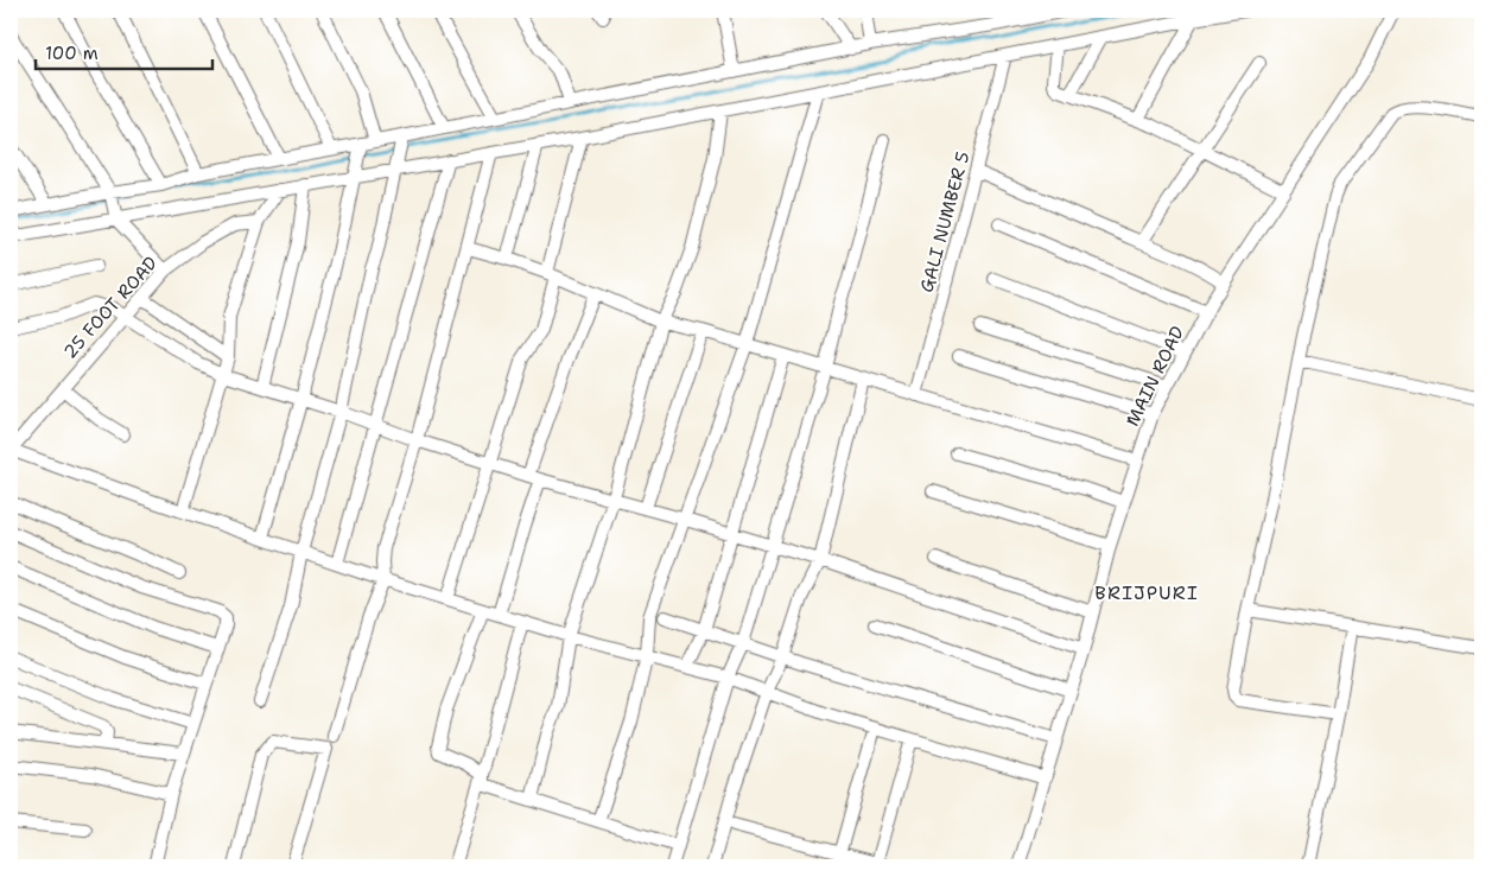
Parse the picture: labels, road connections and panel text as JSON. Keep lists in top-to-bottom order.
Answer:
{
  "streets": {
    "street": ["GALI NUMBER 5", "25 FOOT ROAD", "MAIN ROAD"]
  },
  "districts": ["BRIJPURI"],
  "scale_bar": "100 m"
}
